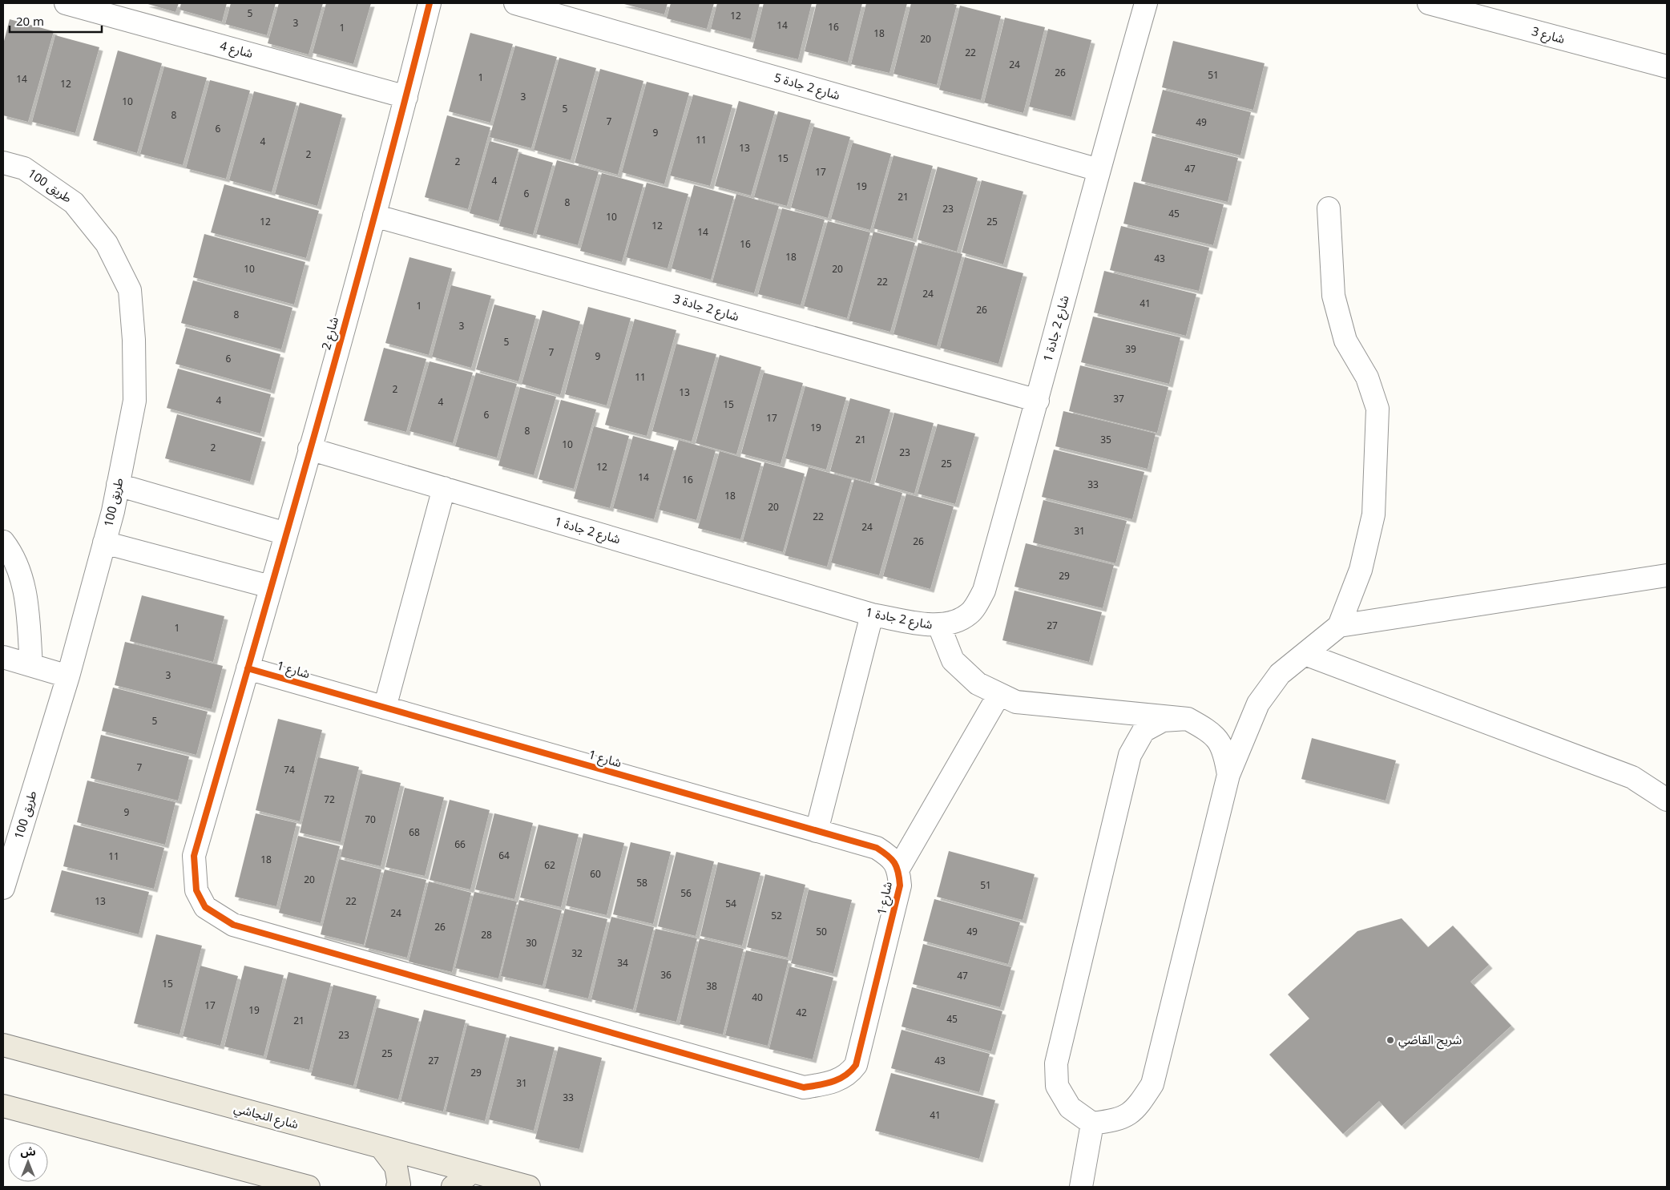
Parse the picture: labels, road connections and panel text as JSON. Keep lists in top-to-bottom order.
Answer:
{
  "streets": {
    "main road": ["شارع النجاشي"],
    "street": [
      "شارع 3",
      "شارع 4",
      "شارع 2 جادة 5",
      "طريق 100",
      "شارع 2 جادة 3",
      "شارع 2 جادة 1",
      "شارع 2",
      "شارع 1"
    ]
  },
  "crossings": [
    ["شارع 4", "شارع 2"],
    ["شارع 2 جادة 5", "شارع 2 جادة 1"],
    ["شارع 2 جادة 3", "شارع 2 جادة 1"],
    ["شارع 2 جادة 3", "شارع 2"],
    ["شارع 2 جادة 1", "شارع 2"],
    ["شارع 2", "شارع 1"]
  ],
  "places": ["شريح القاضي"],
  "house_numbers": [
    "5",
    "12",
    "3",
    "14",
    "16",
    "1",
    "18",
    "20",
    "22",
    "24",
    "26",
    "51",
    "1",
    "14",
    "12",
    "3",
    "10",
    "5",
    "8",
    "7",
    "49",
    "6",
    "9",
    "11",
    "4",
    "13",
    "2",
    "15",
    "2",
    "47",
    "17",
    "4",
    "19",
    "6",
    "21",
    "8",
    "23",
    "45",
    "10",
    "12",
    "25",
    "12",
    "14",
    "16",
    "18",
    "43",
    "10",
    "20",
    "22",
    "24",
    "41",
    "1",
    "26",
    "8",
    "3",
    "5",
    "39",
    "7",
    "9",
    "6",
    "11",
    "2",
    "13",
    "37",
    "4",
    "4",
    "15",
    "6",
    "17",
    "19",
    "8",
    "21",
    "35",
    "10",
    "2",
    "23",
    "25",
    "12",
    "14",
    "16",
    "33",
    "18",
    "20",
    "22",
    "24",
    "31",
    "26",
    "29",
    "27",
    "1",
    "3",
    "5",
    "7",
    "74",
    "72",
    "9",
    "70",
    "68",
    "66",
    "64",
    "11",
    "18",
    "62",
    "60",
    "20",
    "58",
    "51",
    "56",
    "13",
    "22",
    "54",
    "24",
    "52",
    "26",
    "50",
    "49",
    "28",
    "30",
    "32",
    "34",
    "36",
    "47",
    "15",
    "38",
    "40",
    "17",
    "19",
    "42",
    "45",
    "21",
    "23",
    "25",
    "27",
    "43",
    "29",
    "31",
    "33",
    "41"
  ],
  "scale_bar": "20 m",
  "north": "top"
}
